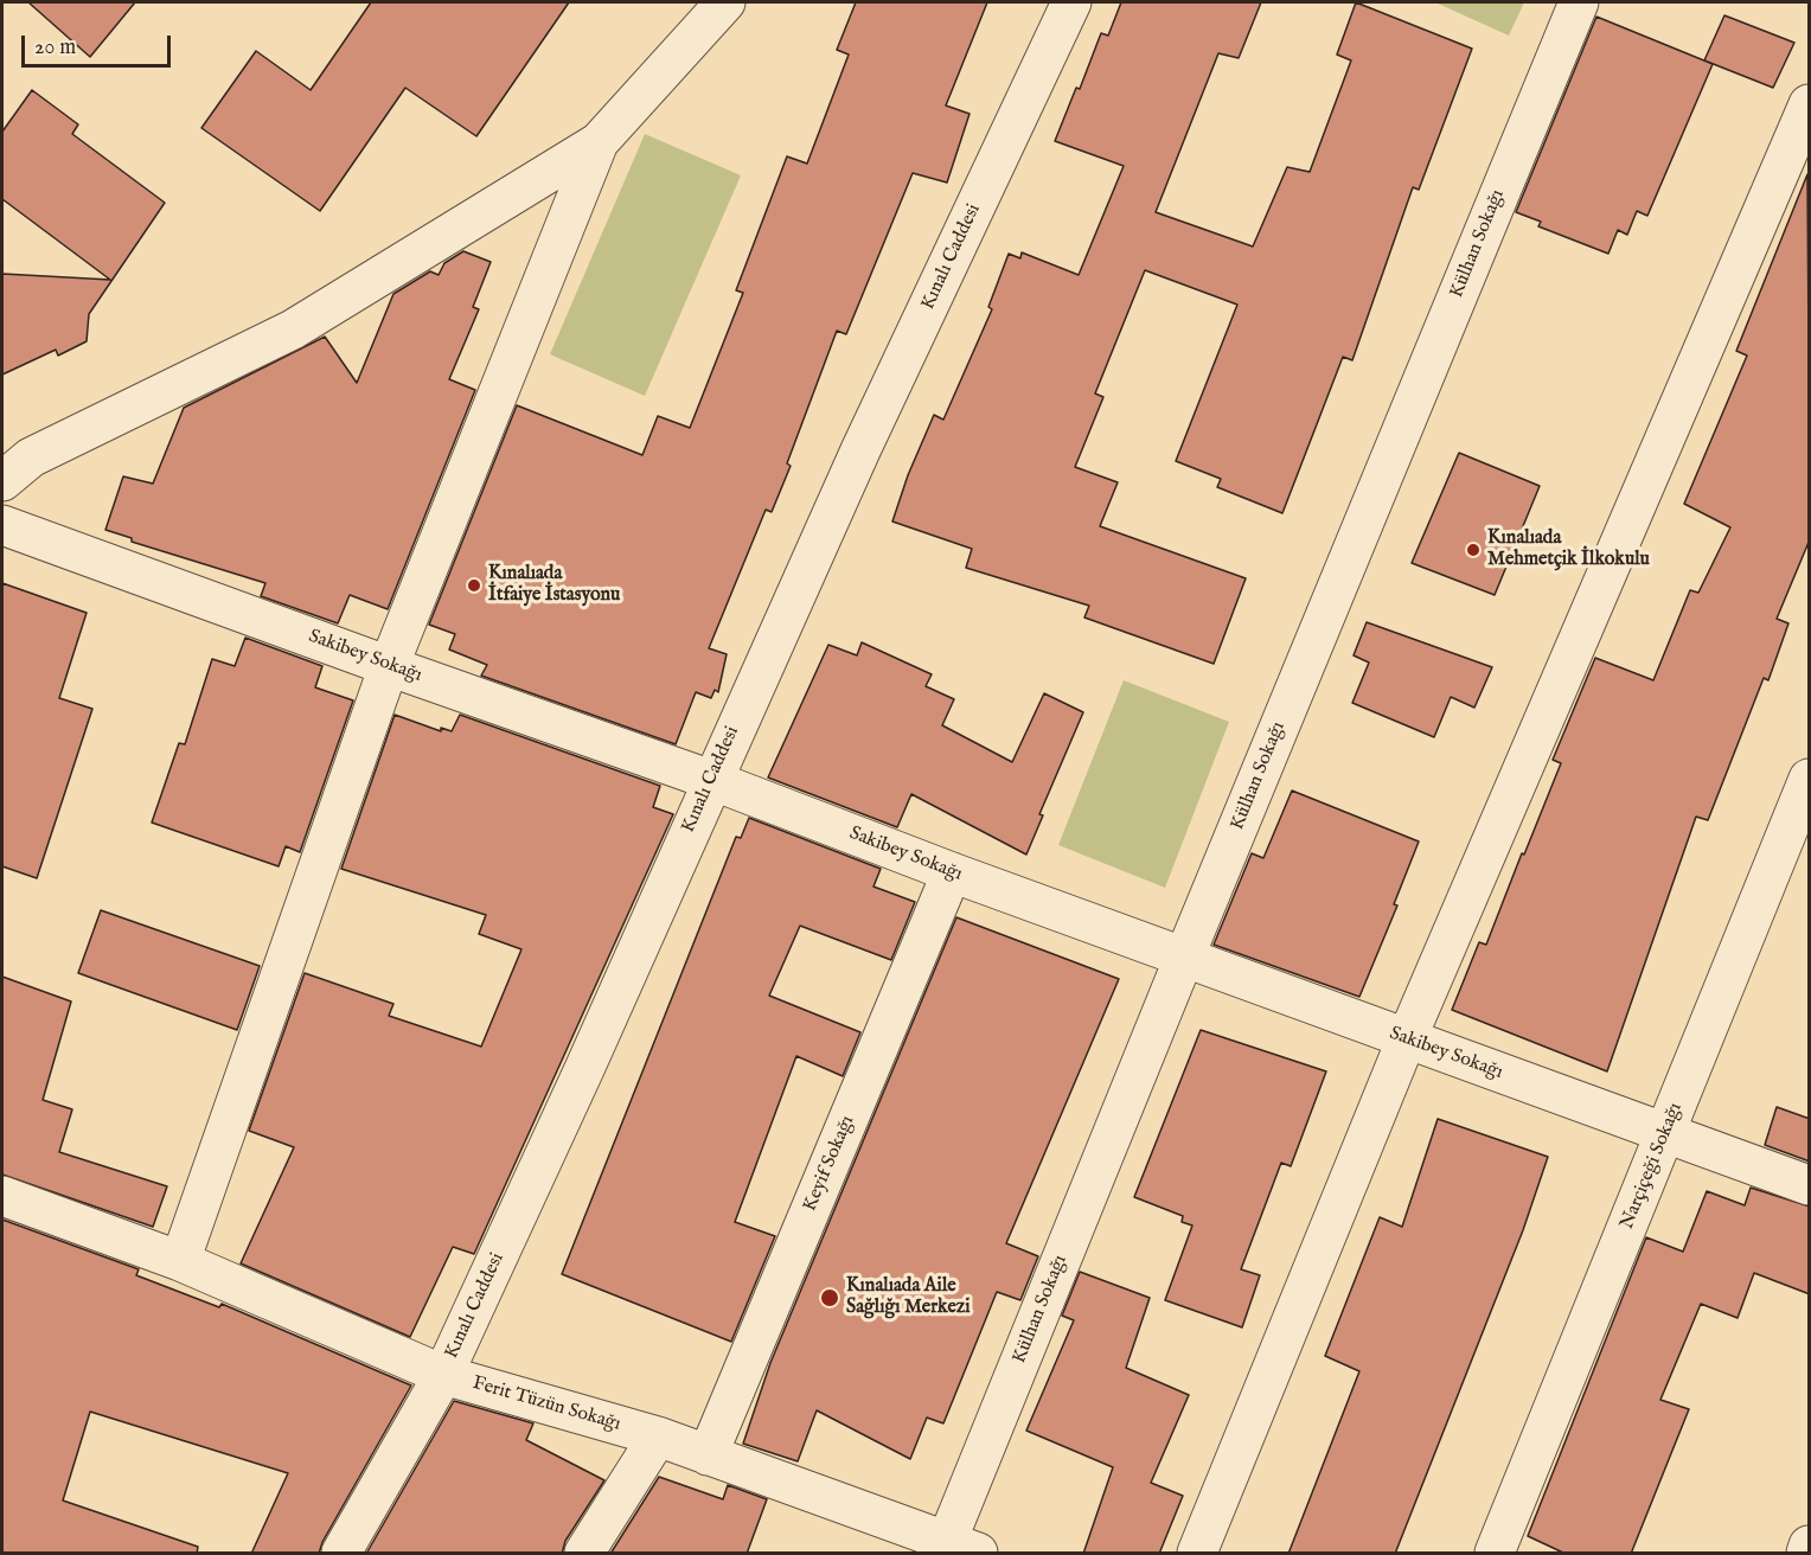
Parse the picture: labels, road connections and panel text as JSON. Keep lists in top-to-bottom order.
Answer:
{
  "streets": {
    "street": [
      "Külhan Sokağı",
      "Kınalı Caddesi",
      "Sakibey Sokağı",
      "Keyif Sokağı",
      "Narçiçeği Sokağı",
      "Ferit Tüzün Sokağı"
    ]
  },
  "crossings": [
    ["Külhan Sokağı", "Sakibey Sokağı"],
    ["Külhan Sokağı", "Ferit Tüzün Sokağı"],
    ["Kınalı Caddesi", "Sakibey Sokağı"],
    ["Kınalı Caddesi", "Ferit Tüzün Sokağı"],
    ["Sakibey Sokağı", "Keyif Sokağı"],
    ["Sakibey Sokağı", "Narçiçeği Sokağı"],
    ["Keyif Sokağı", "Ferit Tüzün Sokağı"]
  ],
  "places": ["Kınalıada Mehmetçik İlkokulu", "Kınalıada İtfaiye İstasyonu", "Kınalıada Aile Sağlığı Merkezi"],
  "scale_bar": "20 m"
}
